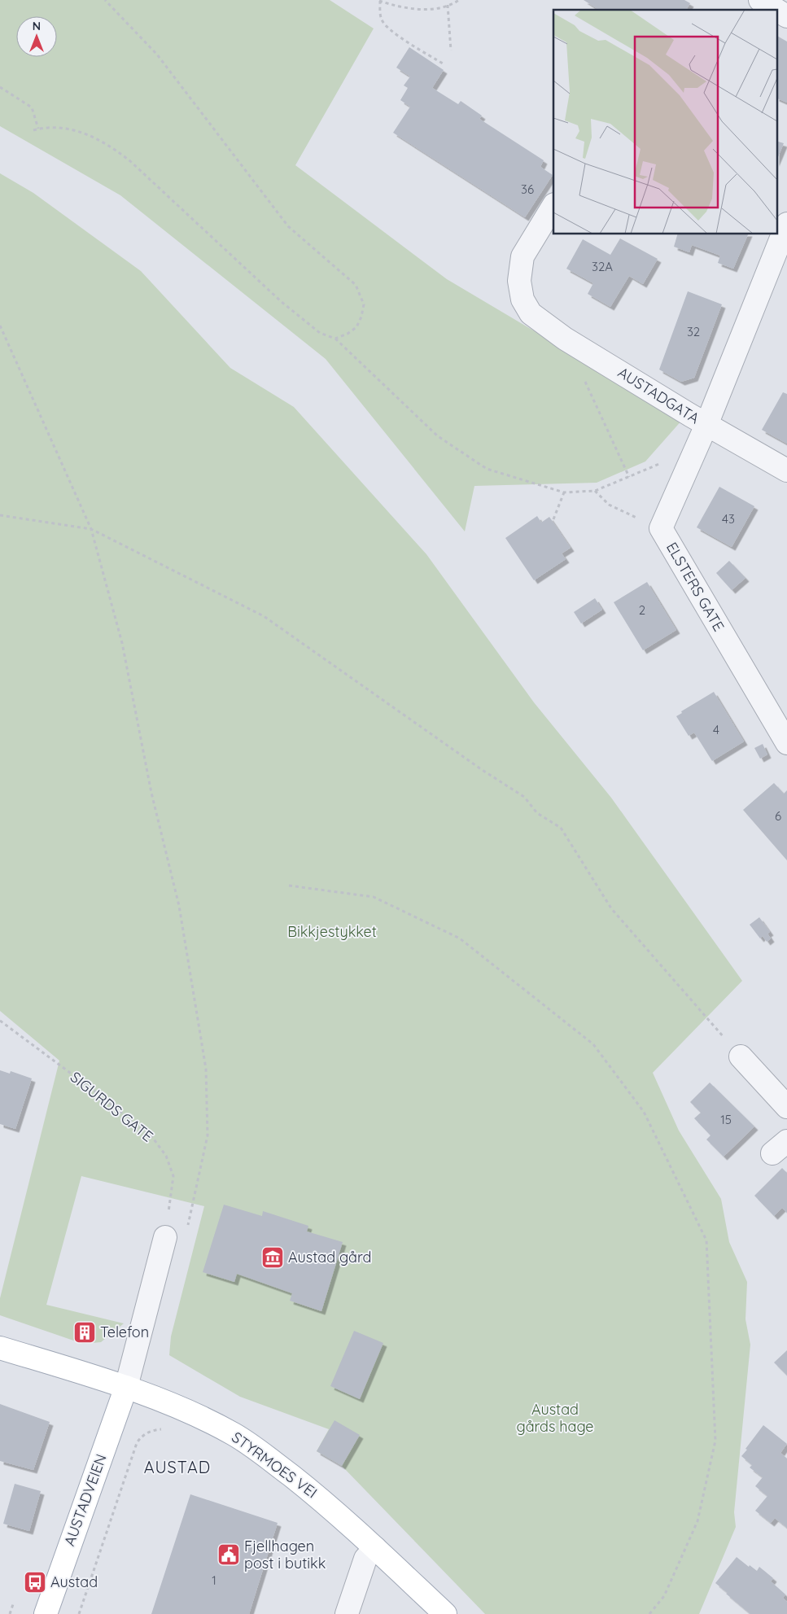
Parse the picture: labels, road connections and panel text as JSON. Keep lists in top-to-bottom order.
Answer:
{
  "streets": {
    "main road": ["STYRMOES VEI", "AUSTADVEIEN"],
    "street": ["AUSTADGATA", "ELSTERS GATE"],
    "path": ["SIGURDS GATE"]
  },
  "crossings": [
    ["AUSTADGATA", "ELSTERS GATE"],
    ["STYRMOES VEI", "AUSTADVEIEN"]
  ],
  "districts": ["AUSTAD"],
  "parks": ["Bikkjestykket", "Austad gårds hage"],
  "places": {
    "museum": ["Austad gård"],
    "building": ["Telefon"],
    "public building": ["Fjellhagen post i butikk"],
    "bus stop": ["Austad"]
  },
  "house_numbers": [
    "36",
    "32A",
    "32",
    "43",
    "2",
    "4",
    "6",
    "15",
    "1"
  ],
  "north": "top"
}
